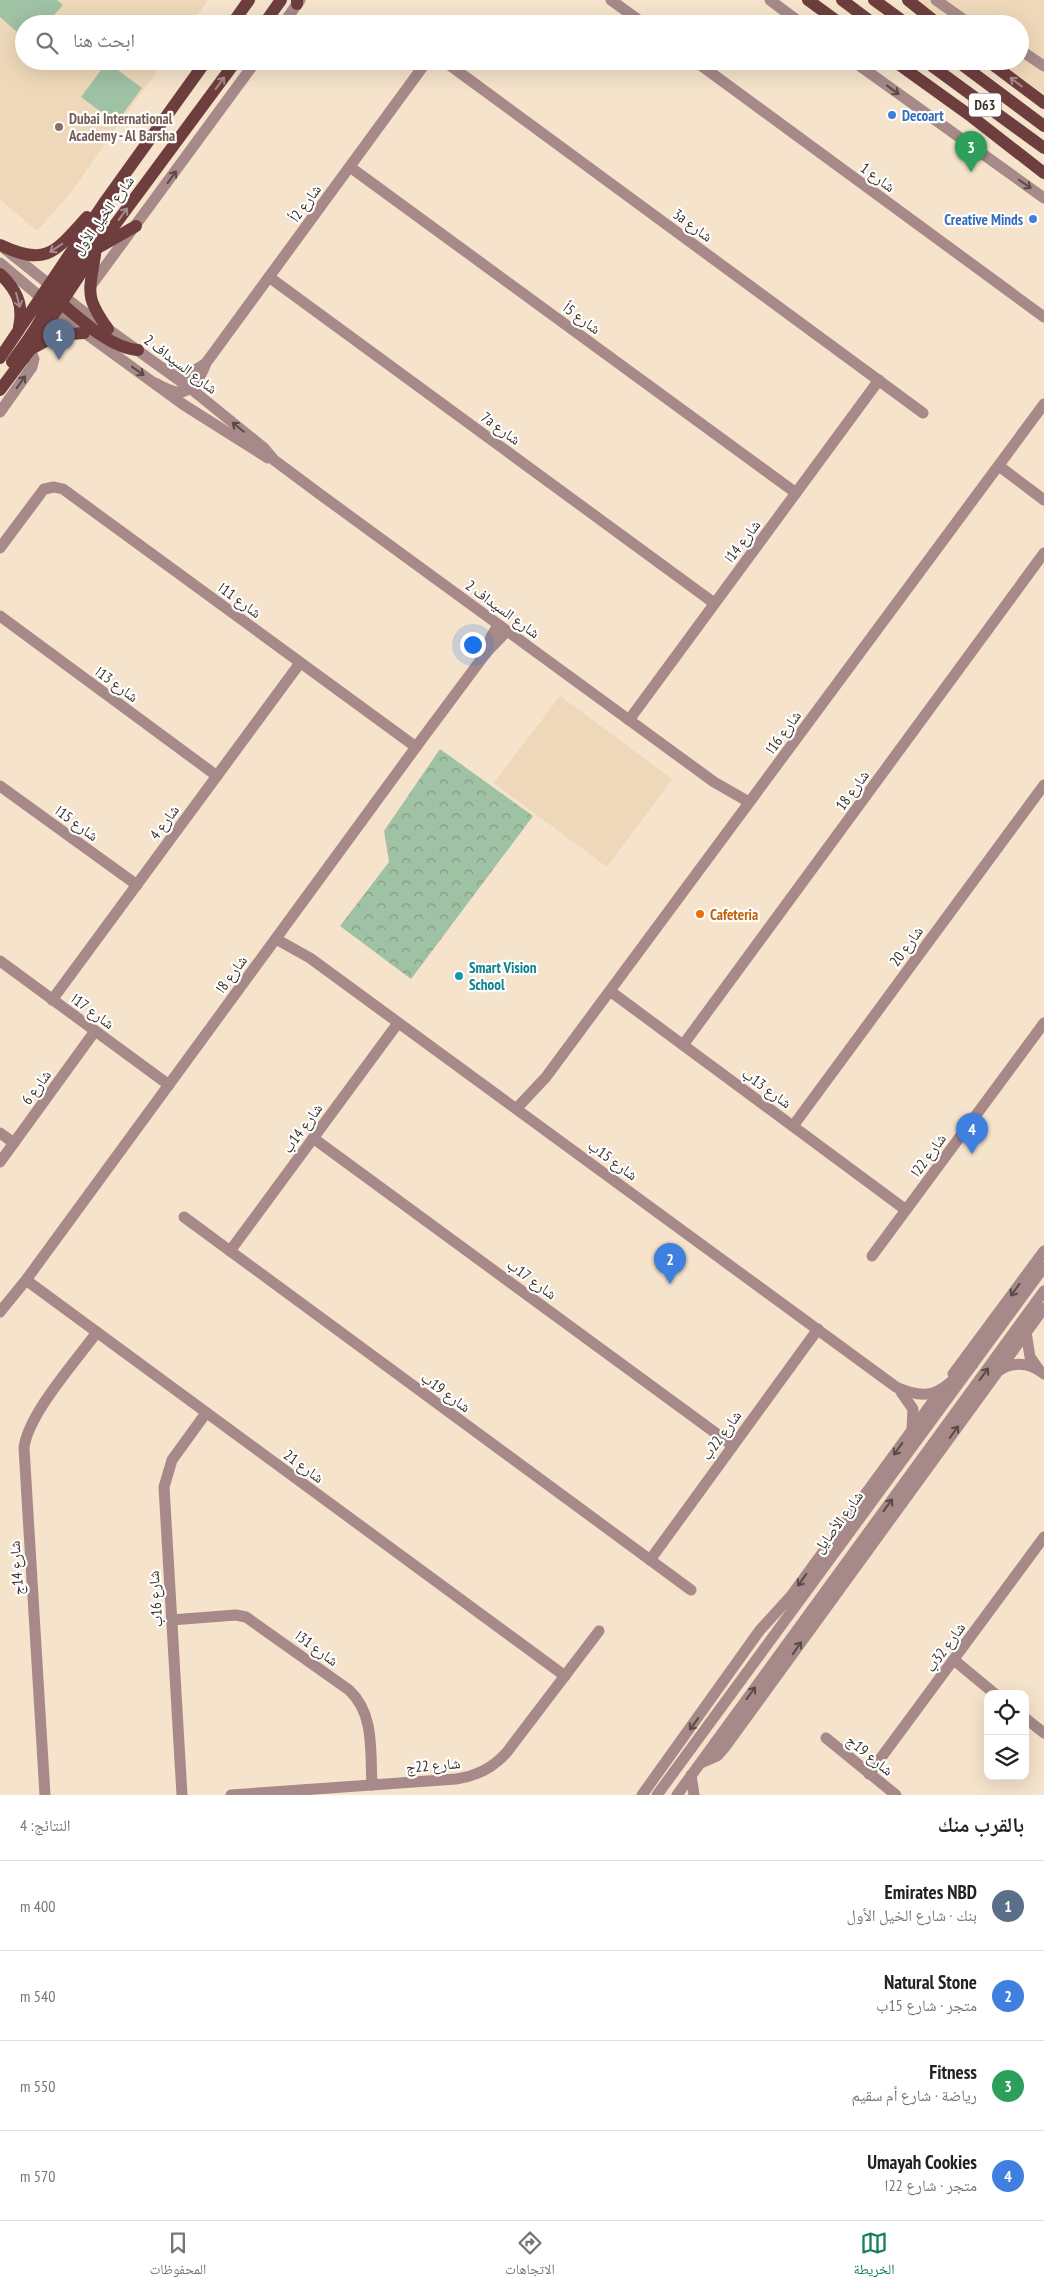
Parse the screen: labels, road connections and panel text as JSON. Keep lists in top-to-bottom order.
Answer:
{
  "streets": {
    "main road": ["D63", "شارع الخيل الأول"],
    "street": [
      "شارع 1",
      "شارع 2أ",
      "3a شارع",
      "شارع 5أ",
      "شارع السيداف 2",
      "7a شارع",
      "شارع 14ا",
      "شارع 11ا",
      "شارع 13ا",
      "شارع 16ا",
      "شارع 18",
      "شارع 4",
      "شارع 15ا",
      "شارع 20",
      "شارع 8ا",
      "شارع 17ا",
      "شارع 6",
      "شارع 13ب",
      "شارع 14ب",
      "شارع 22ا",
      "شارع 15ب",
      "شارع 17ب",
      "شارع 19ب",
      "شارع 22ب",
      "شارع 21",
      "شارع الأصايل",
      "شارع 14ج",
      "شارع 16ب",
      "شارع 32ب",
      "شارع 31ا",
      "شارع 19ج",
      "شارع 22ج"
    ]
  },
  "crossings": [
    ["شارع 2أ", "شارع 5أ"],
    ["شارع 2أ", "شارع السيداف 2"],
    ["شارع 2أ", "7a شارع"],
    ["شارع الخيل الأول", "شارع السيداف 2"],
    ["3a شارع", "شارع 14ا"],
    ["شارع 5أ", "شارع 14ا"],
    ["شارع السيداف 2", "شارع 14ا"],
    ["شارع السيداف 2", "شارع 16ا"],
    ["شارع السيداف 2", "شارع 8ا"],
    ["7a شارع", "شارع 14ا"],
    ["شارع 11ا", "شارع 4"],
    ["شارع 11ا", "شارع 8ا"],
    ["شارع 13ا", "شارع 4"],
    ["شارع 16ا", "شارع 13ب"],
    ["شارع 16ا", "شارع 15ب"],
    ["شارع 18", "شارع 13ب"],
    ["شارع 4", "شارع 15ا"],
    ["شارع 4", "شارع 17ا"],
    ["شارع 20", "شارع 13ب"],
    ["شارع 8ا", "شارع 17ا"],
    ["شارع 8ا", "شارع 15ب"],
    ["شارع 8ا", "شارع 21"],
    ["شارع 17ا", "شارع 6"],
    ["شارع 13ب", "شارع 22ا"],
    ["شارع 14ب", "شارع 15ب"],
    ["شارع 14ب", "شارع 17ب"],
    ["شارع 14ب", "شارع 19ب"],
    ["شارع 15ب", "شارع 22ب"],
    ["شارع 17ب", "شارع 22ب"],
    ["شارع 19ب", "شارع 22ب"],
    ["شارع 21", "شارع 14ج"],
    ["شارع 21", "شارع 16ب"],
    ["شارع 21", "شارع 22ج"],
    ["شارع 16ب", "شارع 31ا"],
    ["شارع 32ب", "شارع 19ج"],
    ["شارع 31ا", "شارع 22ج"]
  ],
  "places": [
    "Decoart",
    "Dubai International Academy - Al Barsha",
    "Creative Minds",
    "Cafeteria",
    "Smart Vision School"
  ],
  "page": {
    "search": "ابحث هنا",
    "pins": [
      "3",
      "1",
      "4",
      "2"
    ],
    "heading": ["بالقرب منك", "النتائج: 4"],
    "list": [
      {
        "mark": "1",
        "name": "Emirates NBD",
        "note": "بنك · شارع الخيل الأول",
        "value": "400 m"
      },
      {
        "mark": "2",
        "name": "Natural Stone",
        "note": "متجر · شارع 15ب",
        "value": "540 m"
      },
      {
        "mark": "3",
        "name": "Fitness",
        "note": "رياضة · شارع أم سقيم",
        "value": "550 m"
      },
      {
        "mark": "4",
        "name": "Umayah Cookies",
        "note": "متجر · شارع 22ا",
        "value": "570 m"
      }
    ],
    "nav": ["الخريطة", "الاتجاهات", "المحفوظات"]
  }
}
